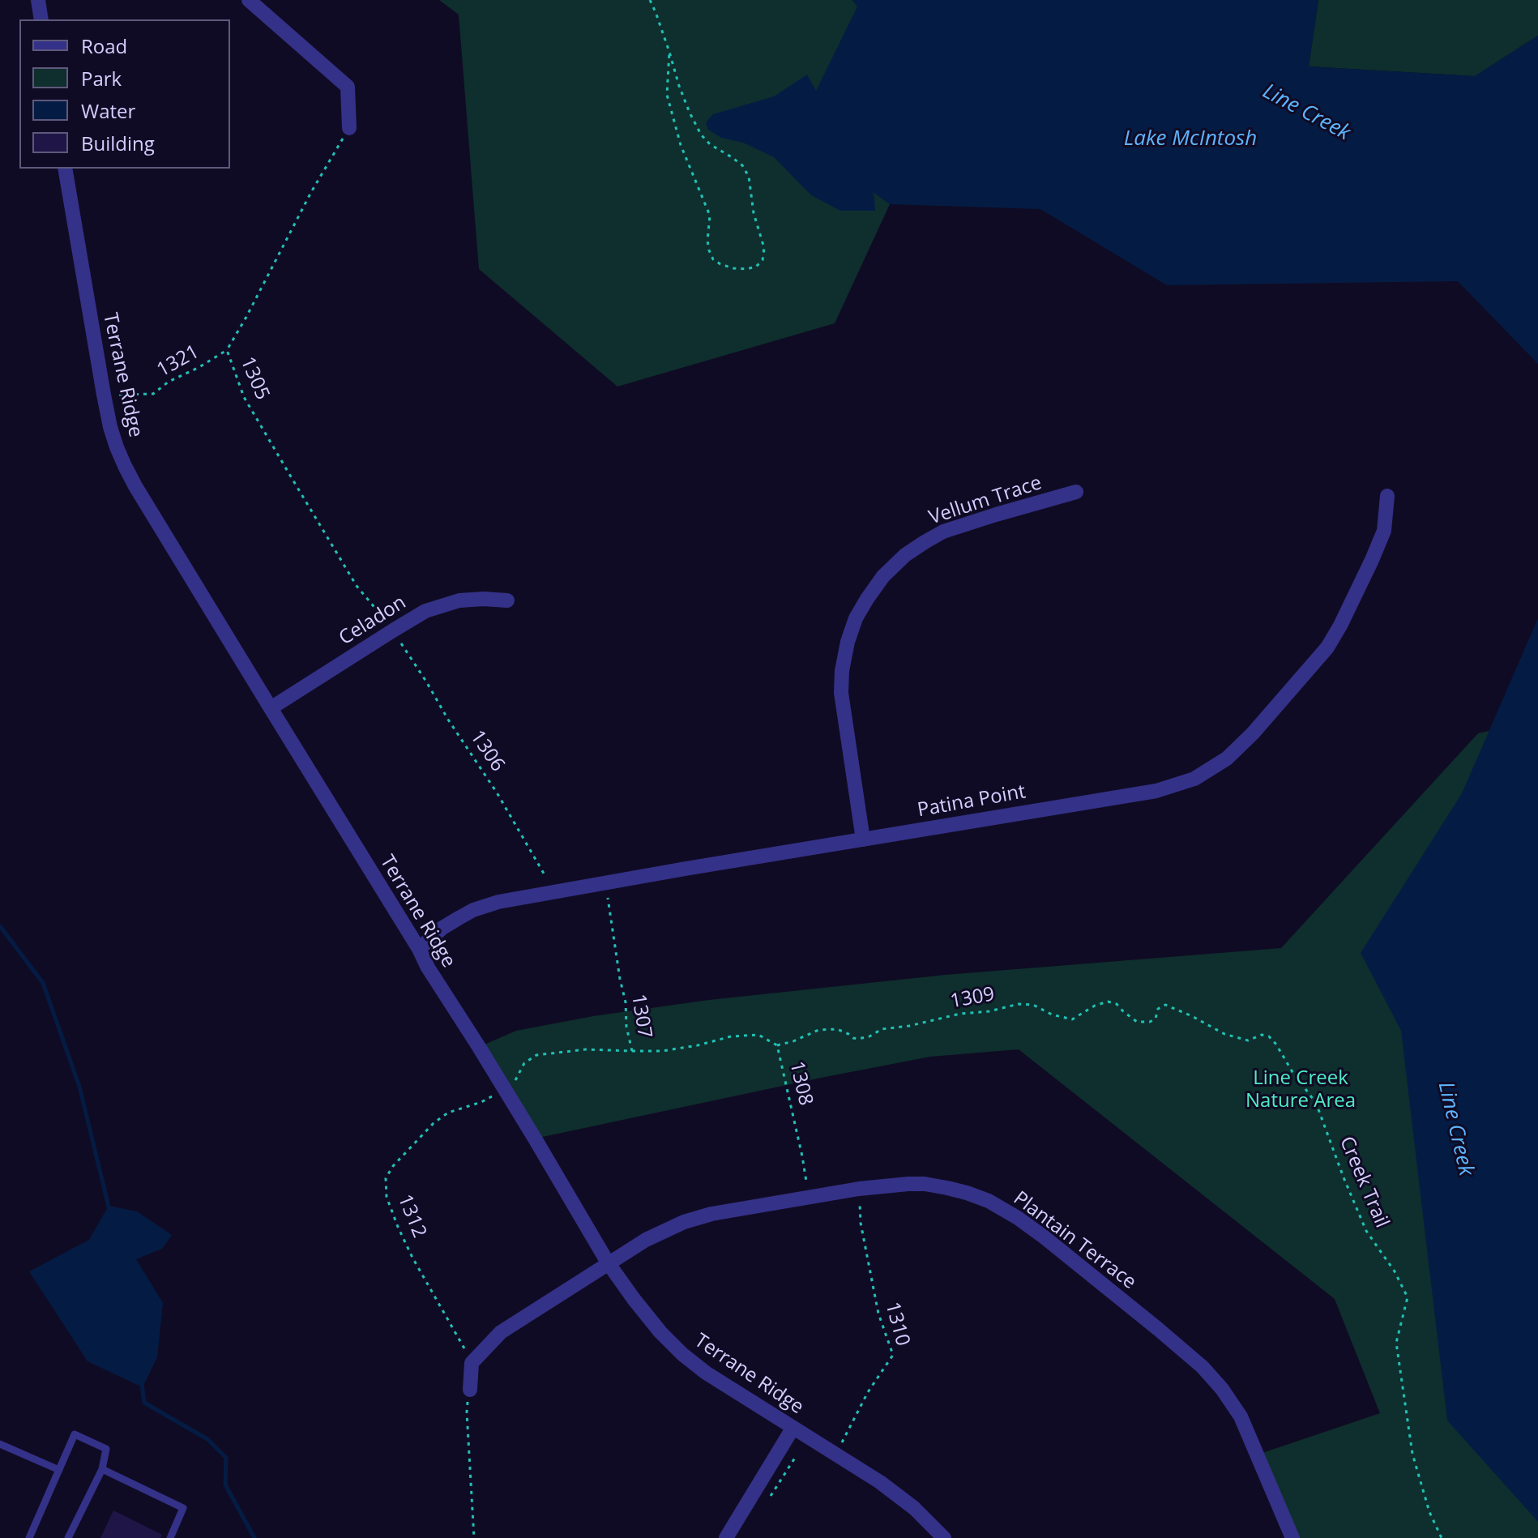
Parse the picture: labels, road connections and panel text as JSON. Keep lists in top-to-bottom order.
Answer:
{
  "streets": {
    "street": [
      "Terrane Ridge",
      "Vellum Trace",
      "Celadon",
      "Patina Point",
      "Plantain Terrace"
    ],
    "path": [
      "1321",
      "1305",
      "1306",
      "1309",
      "1307",
      "1308",
      "Creek Trail",
      "1312",
      "1310"
    ]
  },
  "crossings": [
    ["1321", "Terrane Ridge"],
    ["1321", "1305"],
    ["Terrane Ridge", "Celadon"],
    ["Terrane Ridge", "Patina Point"],
    ["Terrane Ridge", "1307"],
    ["Terrane Ridge", "1312"],
    ["Terrane Ridge", "Plantain Terrace"],
    ["Terrane Ridge", "1310"],
    ["1305", "Celadon"],
    ["1305", "1306"],
    ["Vellum Trace", "Patina Point"],
    ["Celadon", "1306"],
    ["1306", "Patina Point"],
    ["Patina Point", "1307"],
    ["1309", "1308"],
    ["1309", "Creek Trail"],
    ["1307", "1308"],
    ["1307", "1312"],
    ["1308", "Plantain Terrace"],
    ["1312", "Plantain Terrace"],
    ["Plantain Terrace", "1310"]
  ],
  "water": ["Line Creek", "Lake McIntosh"],
  "parks": ["Line Creek Nature Area"],
  "legend": [
    "Road",
    "Park",
    "Water",
    "Building"
  ]
}
